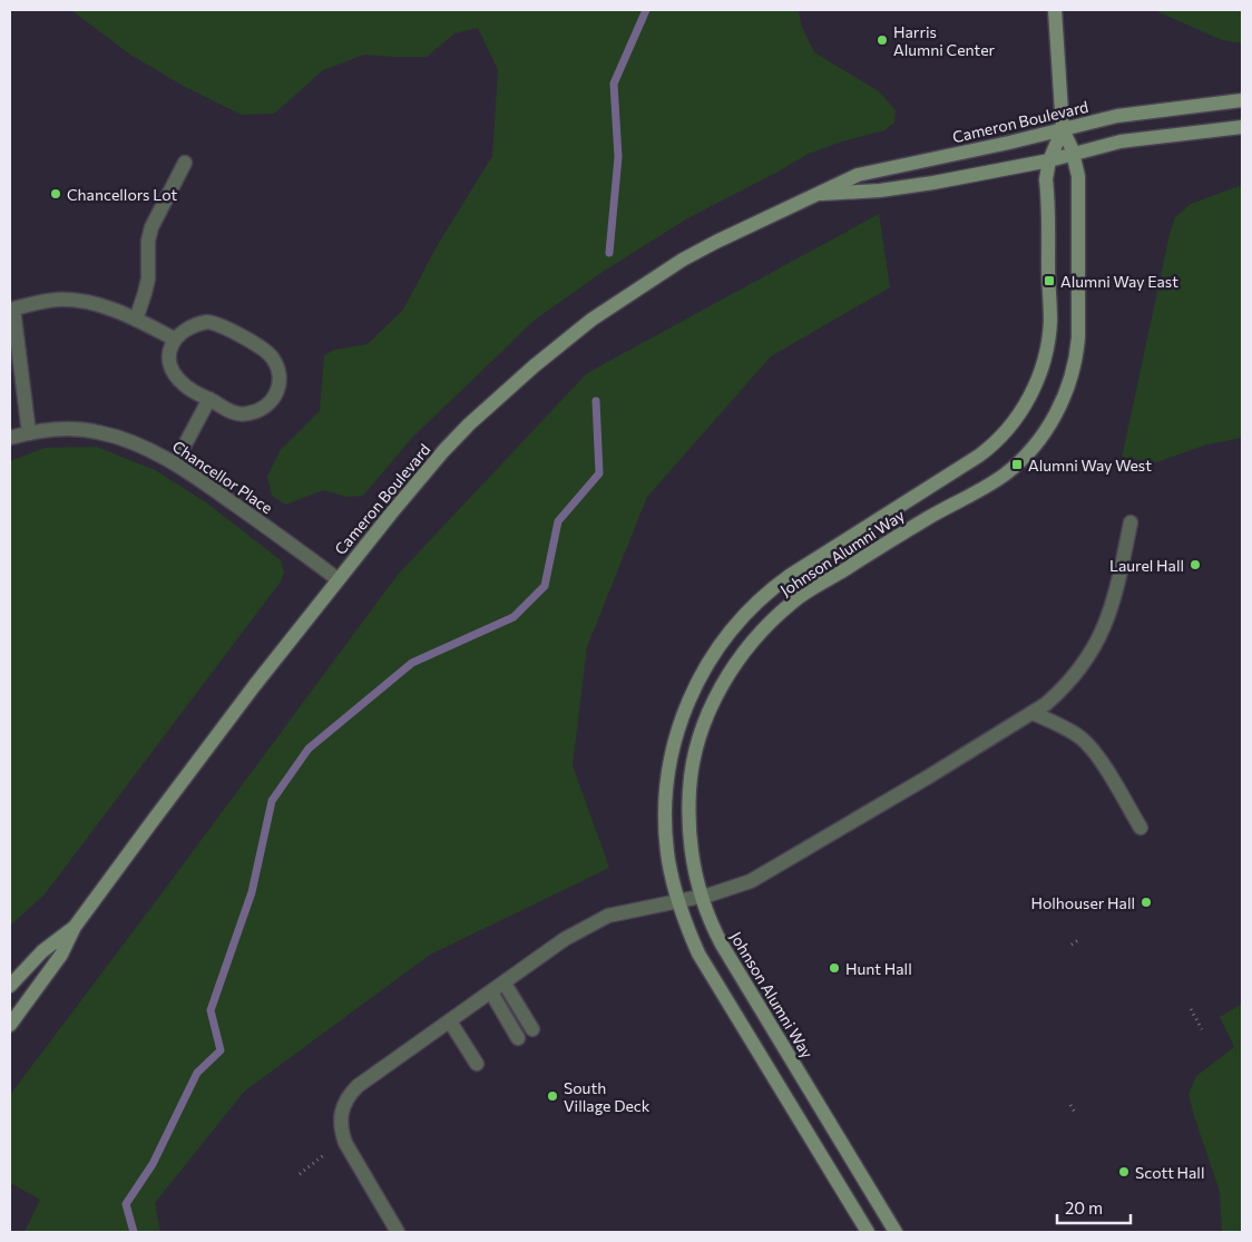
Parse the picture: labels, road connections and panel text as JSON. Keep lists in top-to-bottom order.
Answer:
{
  "streets": {
    "street": ["Cameron Boulevard", "Chancellor Place", "Johnson Alumni Way"]
  },
  "crossings": [
    ["Cameron Boulevard", "Chancellor Place"],
    ["Cameron Boulevard", "Johnson Alumni Way"]
  ],
  "places": {
    "other": [
      "Harris Alumni Center",
      "Chancellors Lot",
      "Laurel Hall",
      "Holhouser Hall",
      "Hunt Hall",
      "South Village Deck",
      "Scott Hall"
    ],
    "transit": ["Alumni Way East", "Alumni Way West"]
  },
  "scale_bar": "20 m"
}
